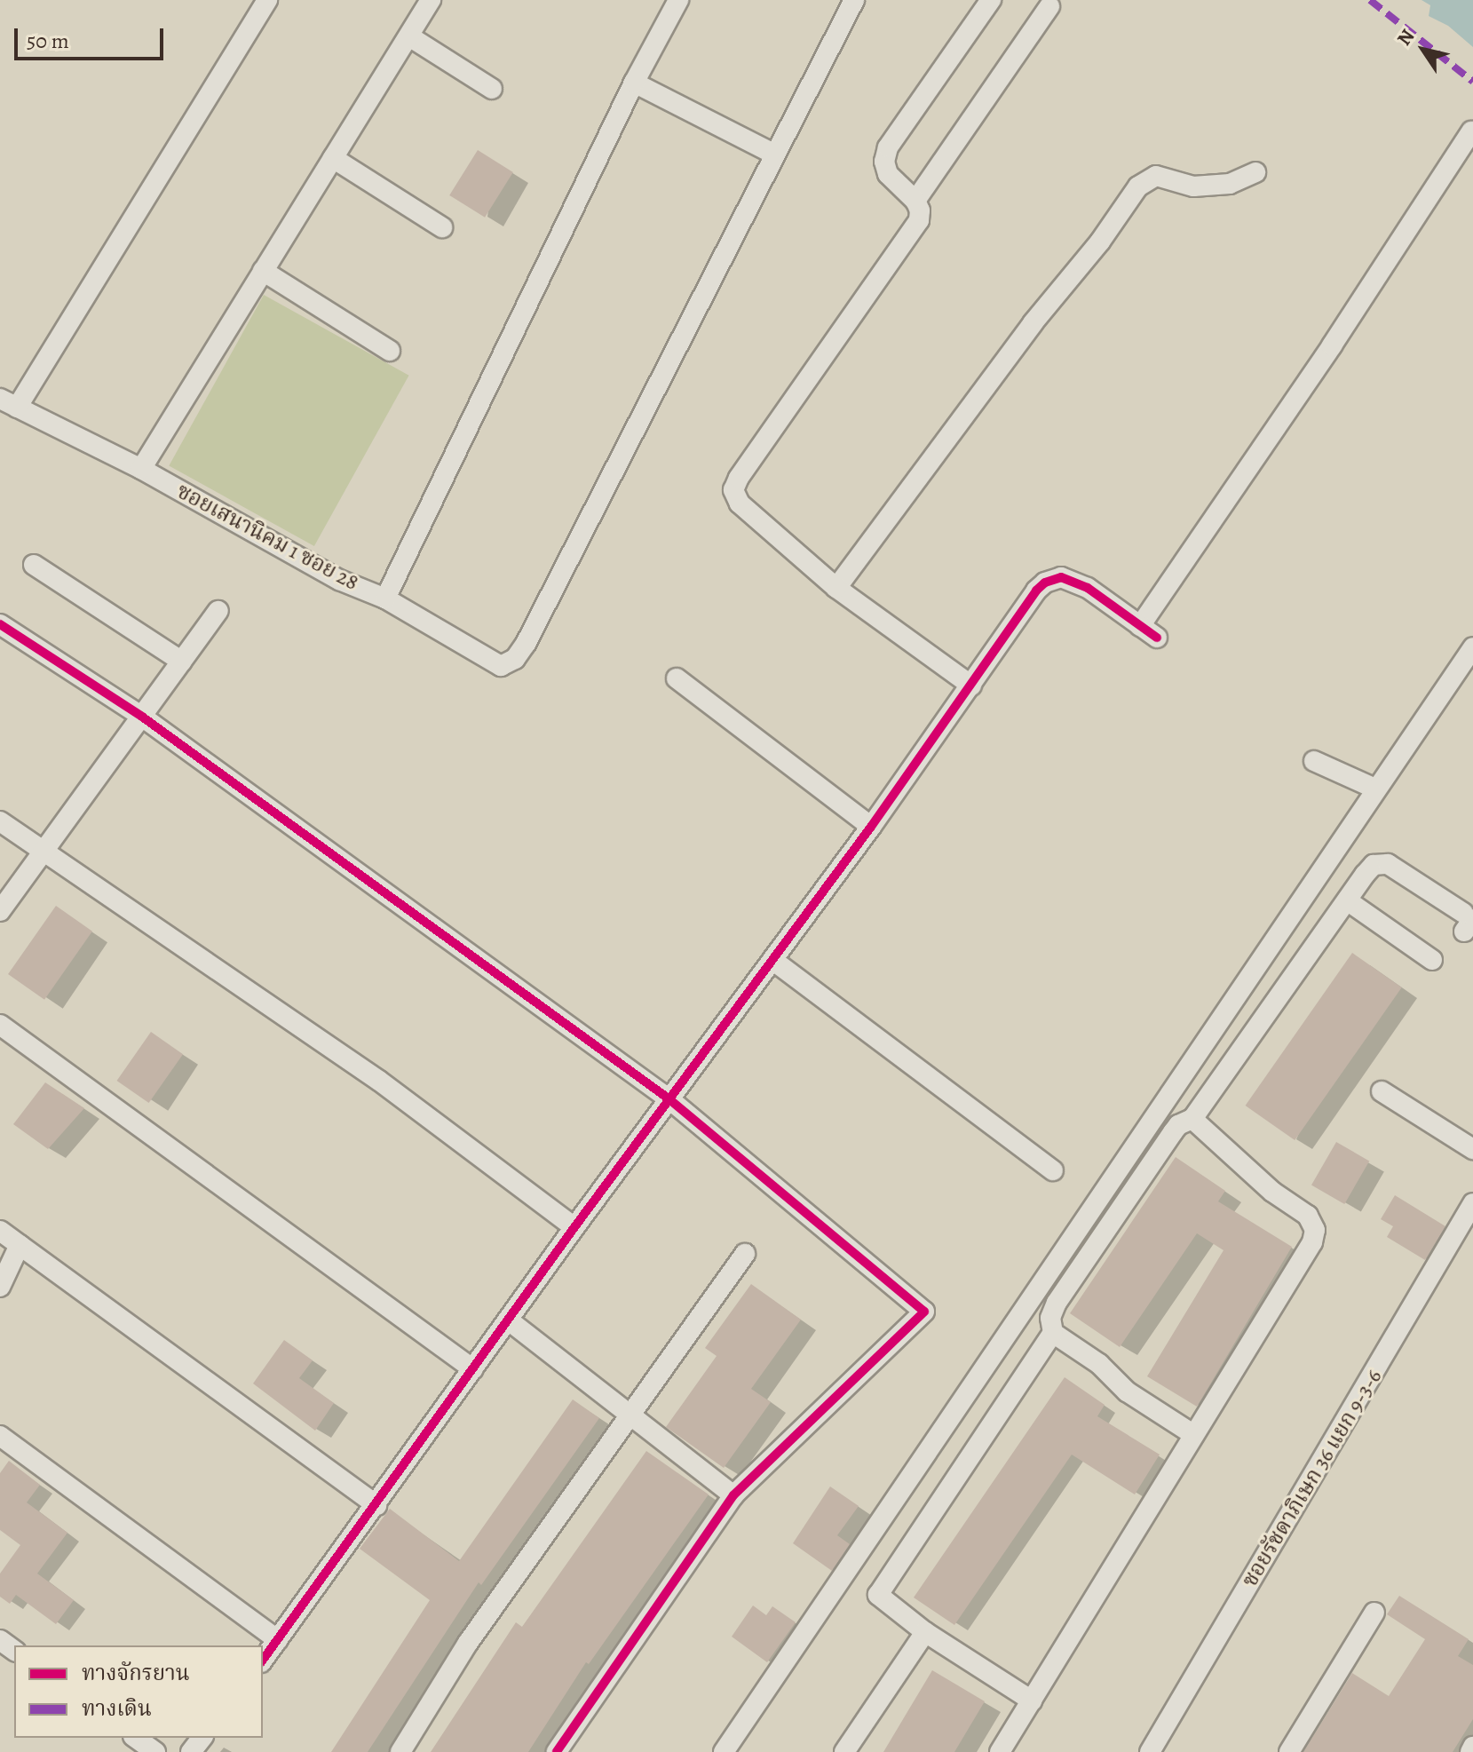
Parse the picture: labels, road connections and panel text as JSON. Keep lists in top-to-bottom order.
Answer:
{
  "streets": {
    "street": ["ซอยเสนานิคม 1 ซอย 28", "ซอยรัชดาภิเษก 36 แยก 9-3-6"]
  },
  "legend": ["ทางจักรยาน", "ทางเดิน"],
  "scale_bar": "50 m",
  "north": "top left"
}
